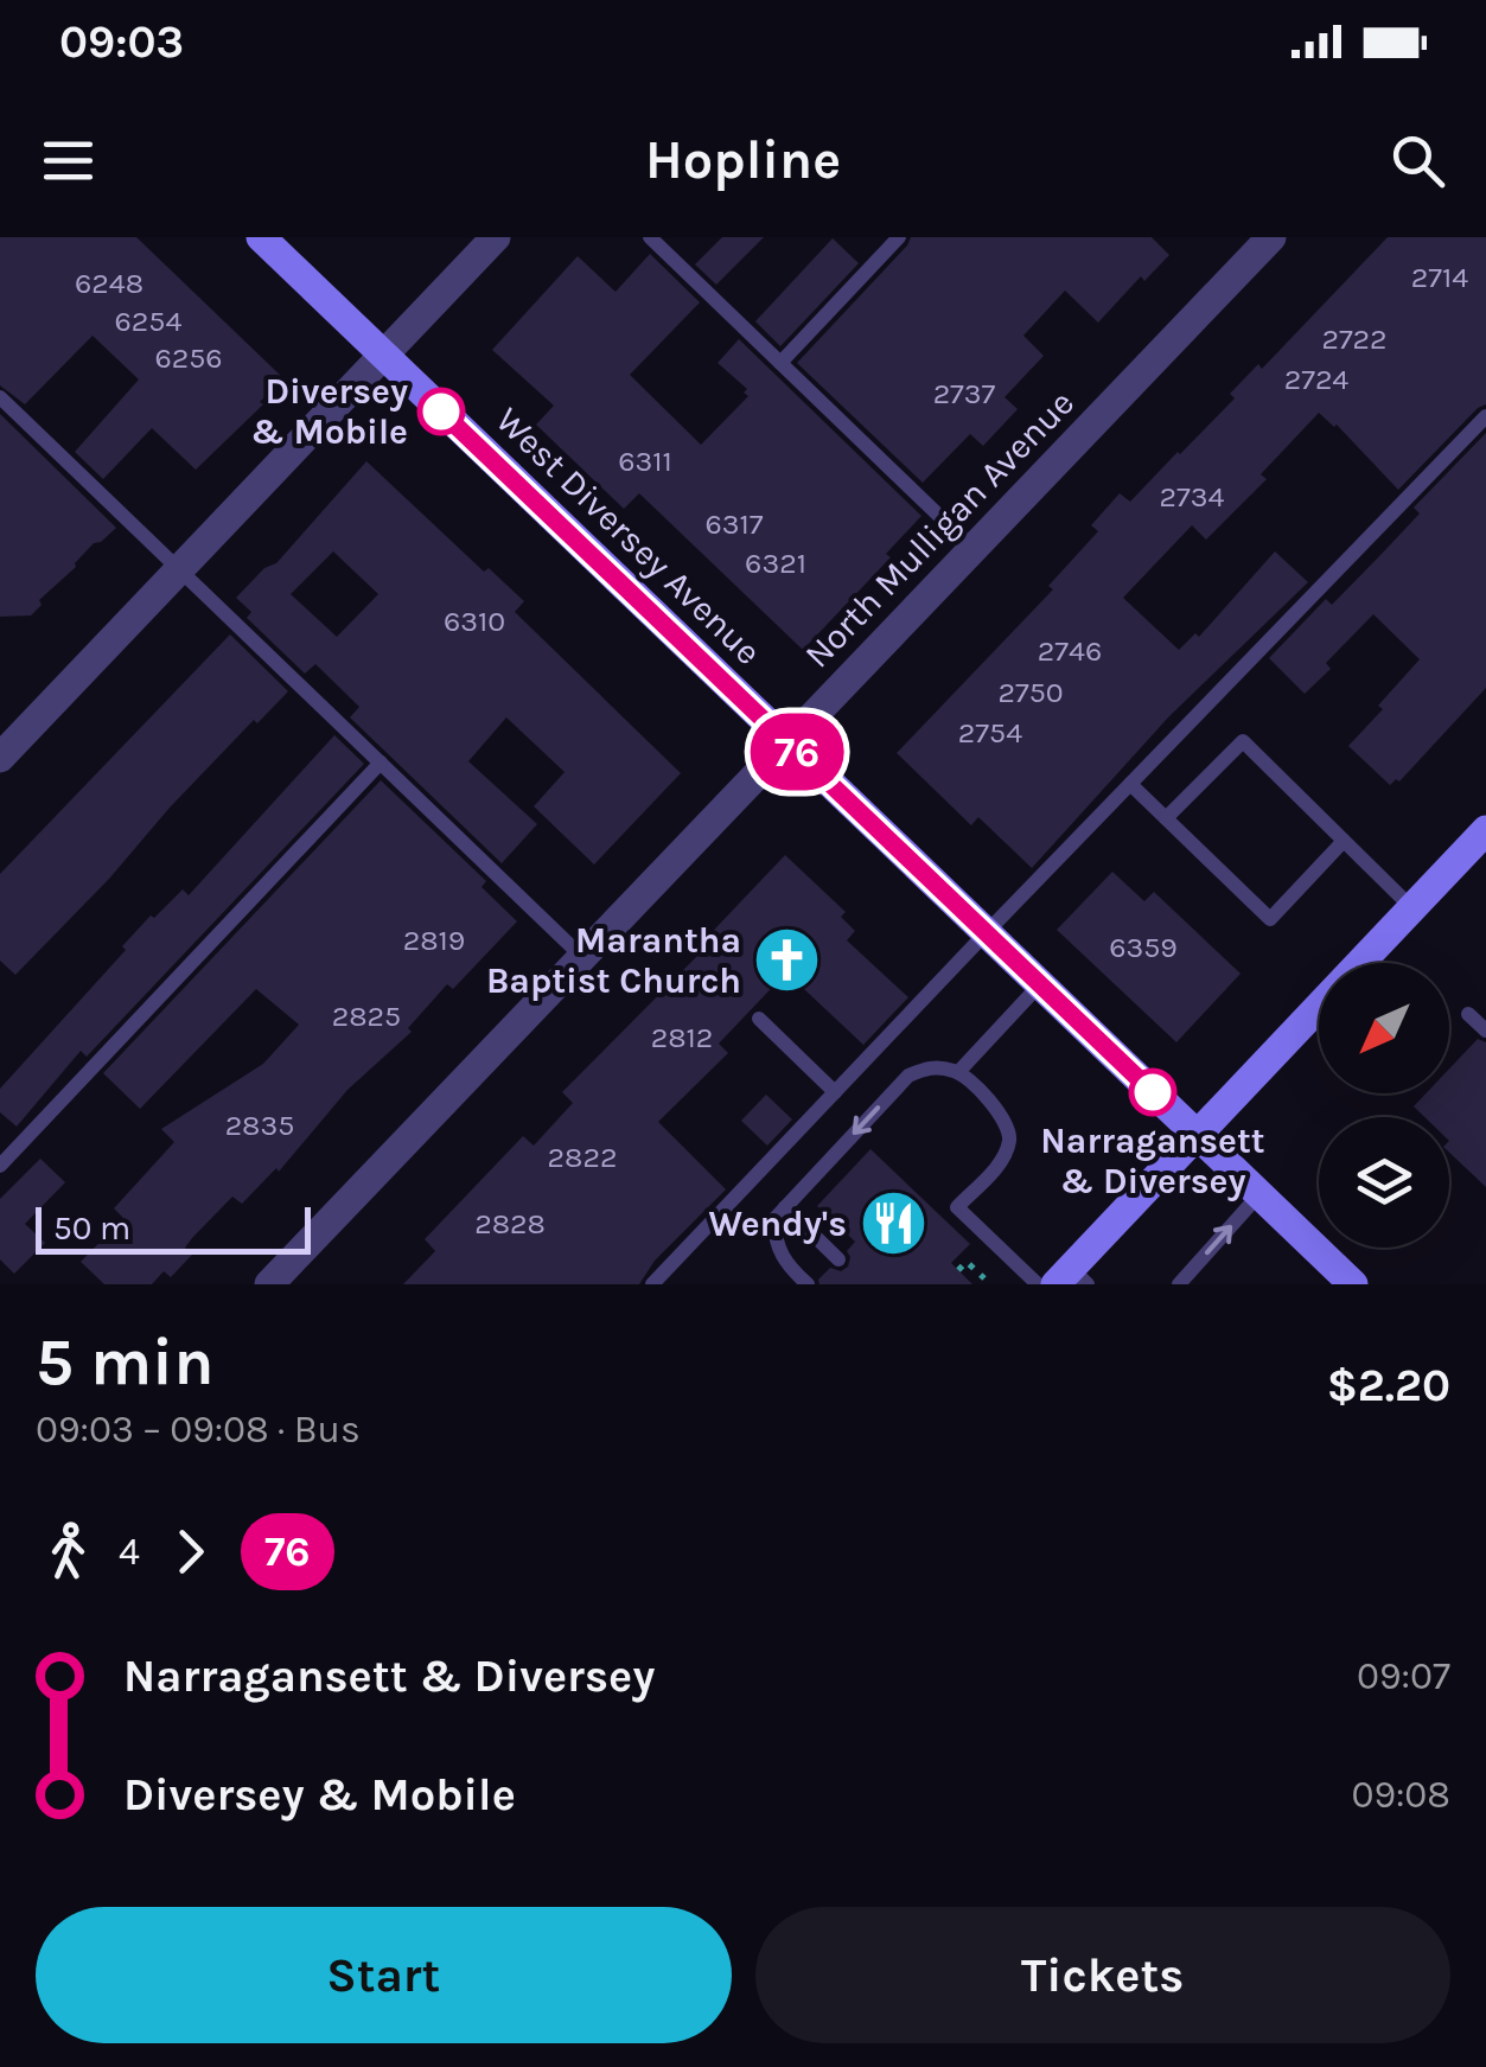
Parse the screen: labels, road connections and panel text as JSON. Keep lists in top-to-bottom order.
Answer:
{
  "streets": {
    "main road": ["West Diversey Avenue"],
    "street": ["North Mulligan Avenue"]
  },
  "crossings": [
    ["North Mulligan Avenue", "West Diversey Avenue"]
  ],
  "places": {
    "other": ["Diversey & Mobile", "Narragansett & Diversey"],
    "church": ["Marantha Baptist Church"],
    "restaurant": ["Wendy's"]
  },
  "lines": ["bus line 76"],
  "house_numbers": [
    "2714",
    "6248",
    "6254",
    "2722",
    "6256",
    "2724",
    "2737",
    "6311",
    "2734",
    "6317",
    "6321",
    "6310",
    "2746",
    "2750",
    "2754",
    "2819",
    "6359",
    "2825",
    "2812",
    "2835",
    "2822",
    "2828"
  ],
  "scale_bar": "50 m",
  "north": "bottom left",
  "page": {
    "status": "09:03",
    "header": "Hopline",
    "on_map": "76",
    "scale": "50 m",
    "heading": ["5 min", "09:03 – 09:08 · Bus", "$2.20"],
    "legs": ["4", "76"],
    "list": [
      {
        "name": "Narragansett & Diversey",
        "value": "09:07"
      },
      {
        "name": "Diversey & Mobile",
        "value": "09:08"
      }
    ],
    "buttons": ["Start", "Tickets"]
  }
}
